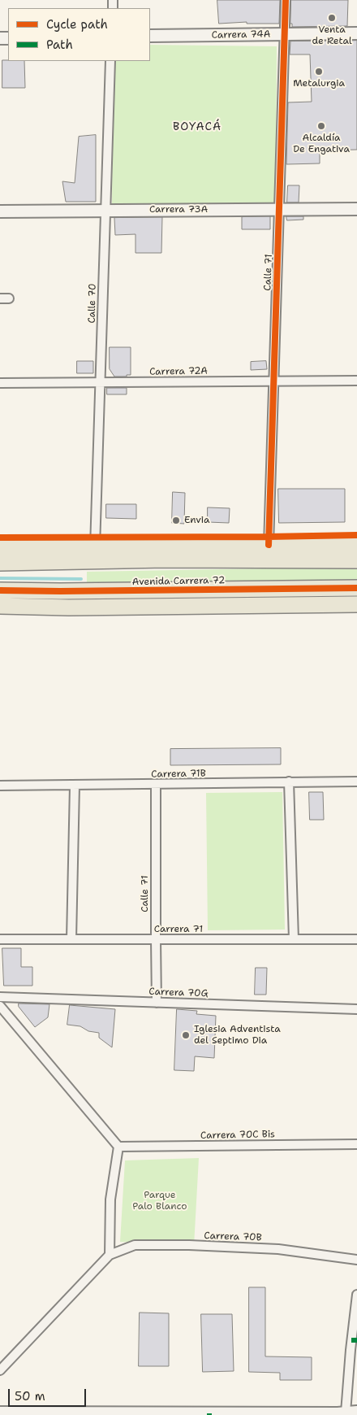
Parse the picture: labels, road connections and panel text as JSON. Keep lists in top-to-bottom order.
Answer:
{
  "streets": {
    "highway": ["Avenida Carrera 72"],
    "street": [
      "Carrera 74A",
      "Carrera 73A",
      "Calle 71",
      "Calle 70",
      "Carrera 72A",
      "Carrera 71B",
      "Carrera 71",
      "Carrera 70G",
      "Carrera 70C Bis",
      "Carrera 70B"
    ]
  },
  "crossings": [
    ["Carrera 74A", "Calle 71"],
    ["Carrera 73A", "Calle 71"],
    ["Carrera 73A", "Calle 70"],
    ["Calle 71", "Carrera 72A"],
    ["Calle 71", "Carrera 71B"],
    ["Calle 71", "Carrera 71"],
    ["Calle 71", "Carrera 70G"],
    ["Calle 70", "Carrera 72A"]
  ],
  "districts": ["BOYACÁ"],
  "parks": ["Parque Palo Blanco"],
  "places": [
    "Venta de Retal",
    "Metalurgia",
    "Alcaldía De Engativa",
    "Envia",
    "Iglesia Adventista del Septimo Dia"
  ],
  "legend": ["Cycle path", "Path"],
  "scale_bar": "50 m"
}
